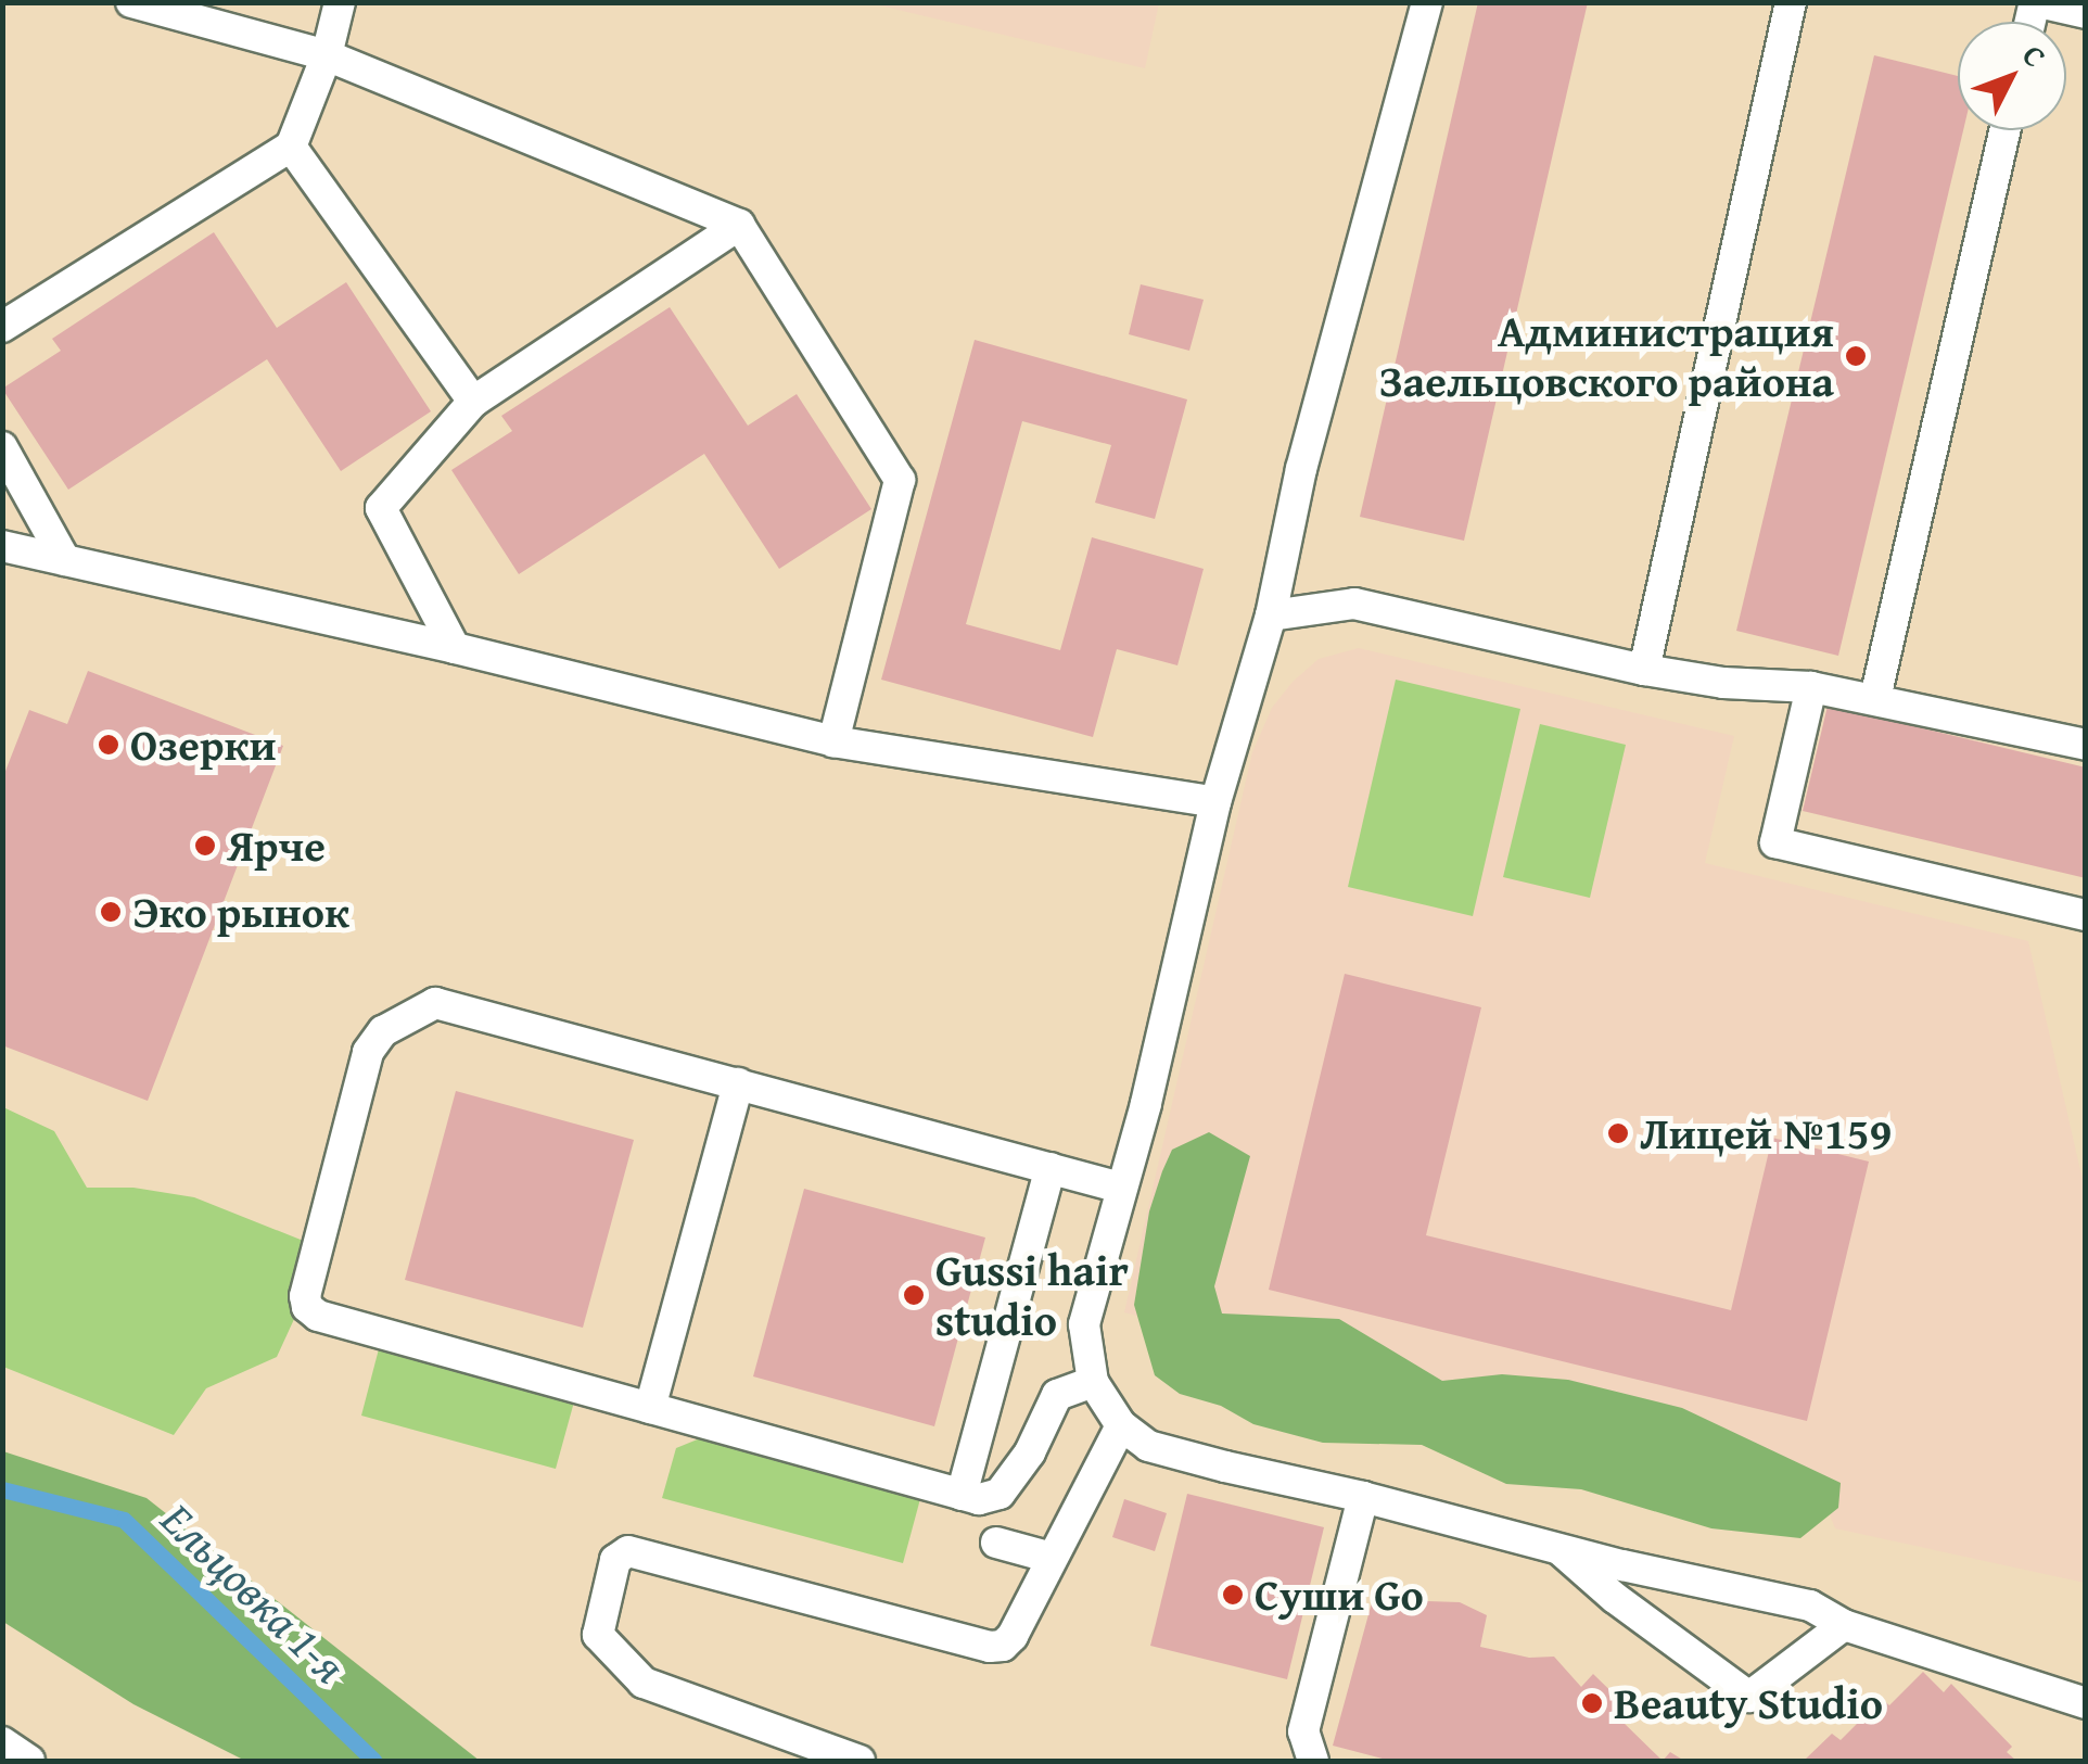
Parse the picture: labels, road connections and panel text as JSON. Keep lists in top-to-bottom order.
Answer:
{
  "water": ["Ельцовка 1-я"],
  "places": [
    "Администрация Заельцовского района",
    "Озерки",
    "Ярче",
    "Эко рынок",
    "Лицей №159",
    "Gussi hair studio",
    "Суши Go",
    "Beauty Studio"
  ],
  "north": "top right"
}
